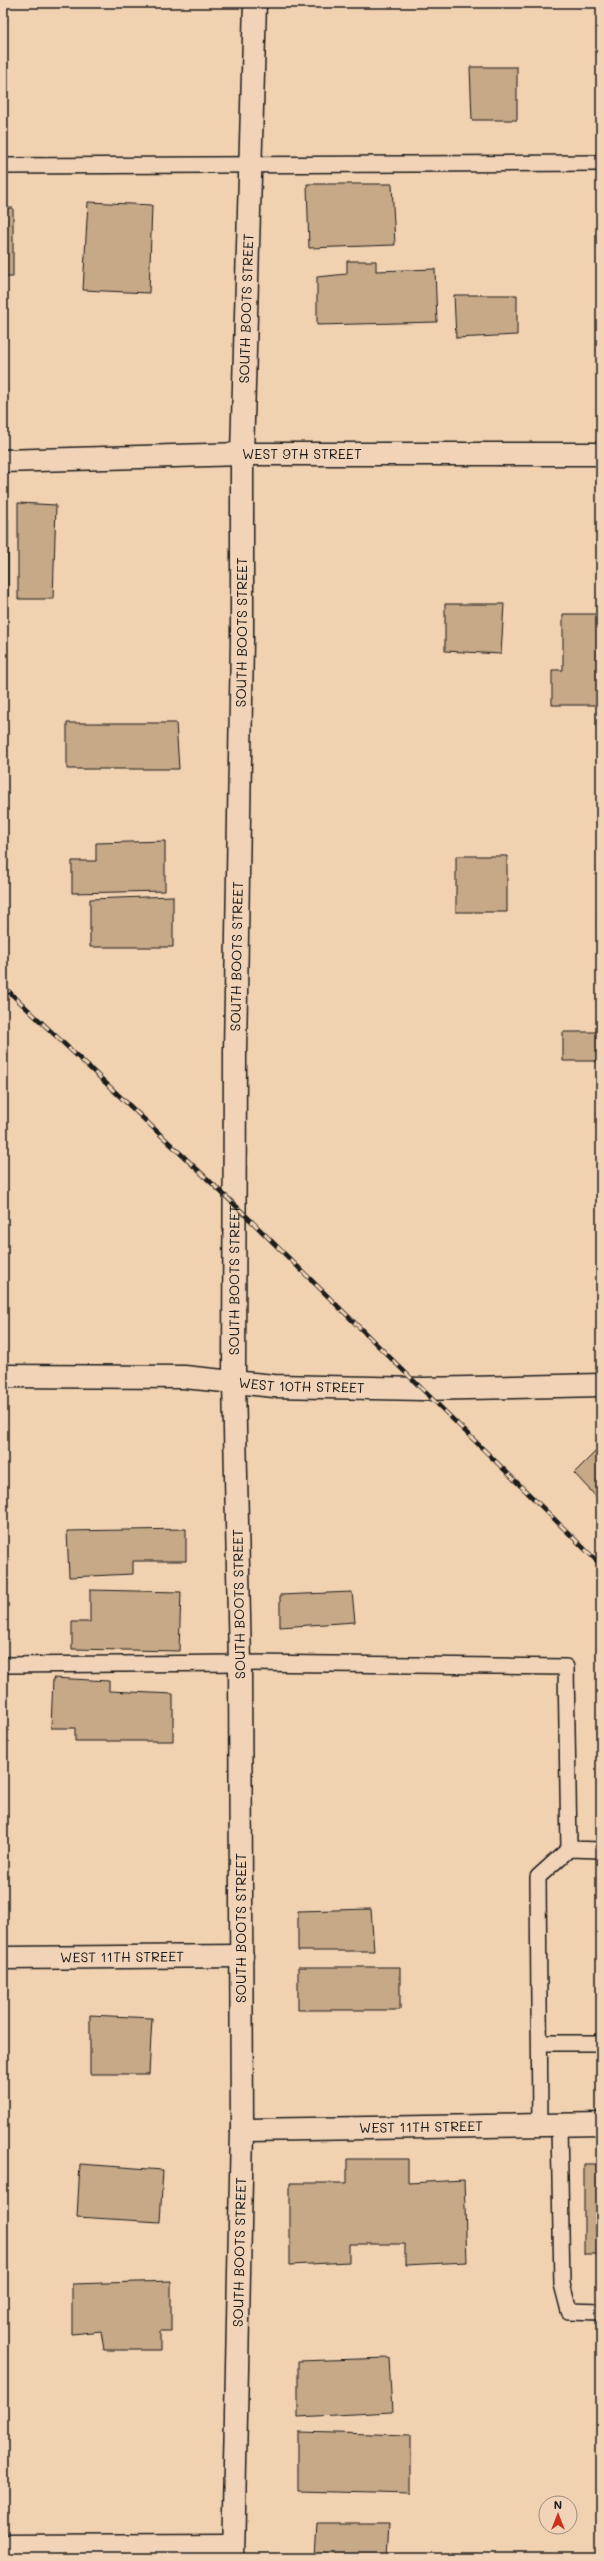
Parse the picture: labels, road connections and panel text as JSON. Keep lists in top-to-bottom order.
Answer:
{
  "streets": {
    "street": [
      "SOUTH BOOTS STREET",
      "WEST 9TH STREET",
      "WEST 10TH STREET",
      "WEST 11TH STREET"
    ]
  },
  "crossings": [
    ["SOUTH BOOTS STREET", "WEST 9TH STREET"],
    ["SOUTH BOOTS STREET", "WEST 10TH STREET"],
    ["SOUTH BOOTS STREET", "WEST 11TH STREET"]
  ],
  "north": "top"
}
